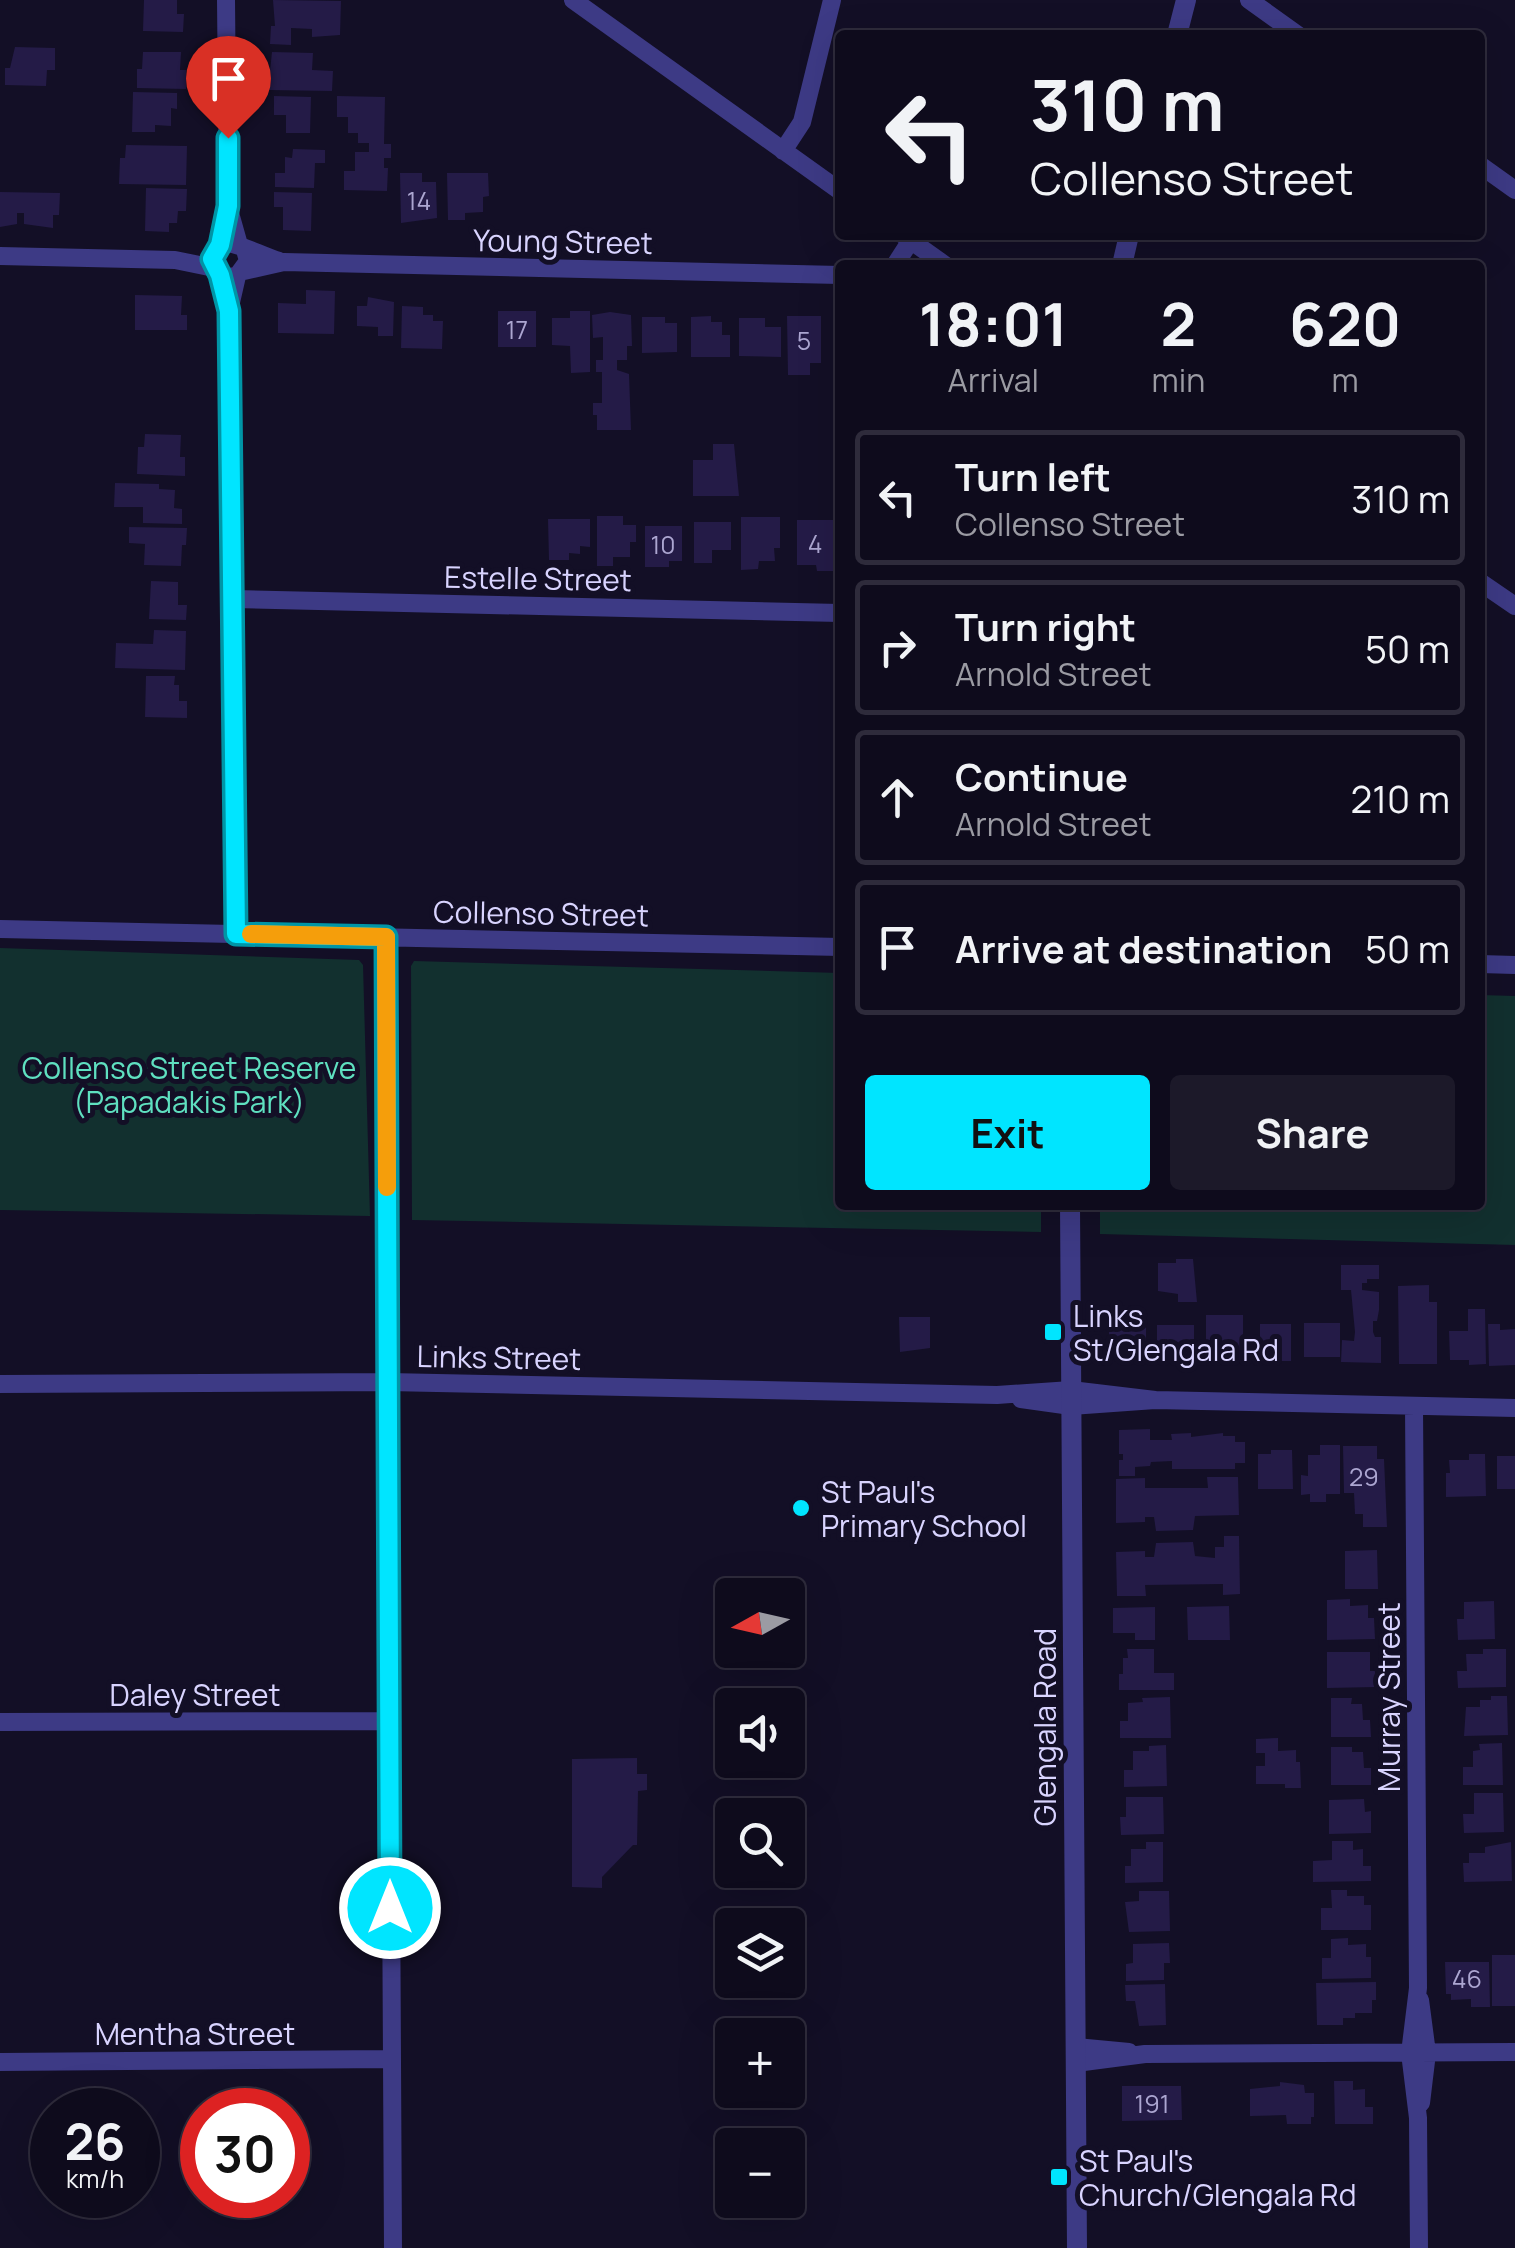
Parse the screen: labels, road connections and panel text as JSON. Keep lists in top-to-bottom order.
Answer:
{
  "streets": {
    "street": [
      "Young Street",
      "Estelle Street",
      "Collenso Street",
      "Links Street",
      "Daley Street",
      "Murray Street",
      "Glengala Road",
      "Mentha Street"
    ]
  },
  "crossings": [
    ["Links Street", "Murray Street"],
    ["Links Street", "Glengala Road"]
  ],
  "parks": ["Collenso Street Reserve (Papadakis Park)"],
  "places": {
    "transit": ["Links St/Glengala Rd", "St Paul's Church/Glengala Rd"],
    "other": ["St Paul's Primary School"]
  },
  "house_numbers": [
    "14",
    "17",
    "5",
    "4",
    "10",
    "29",
    "46",
    "191"
  ],
  "north": "left",
  "page": {
    "turn": ["310 m", "Collenso Street"],
    "eta": [
      "18:01",
      "Arrival",
      "2",
      "min",
      "620",
      "m"
    ],
    "list": [
      {
        "name": "Turn left",
        "note": "Collenso Street",
        "value": "310 m"
      },
      {
        "name": "Turn right",
        "note": "Arnold Street",
        "value": "50 m"
      },
      {
        "name": "Continue",
        "note": "Arnold Street",
        "value": "210 m"
      },
      {
        "name": "Arrive at destination",
        "value": "50 m"
      }
    ],
    "buttons": ["Exit", "Share"],
    "map_buttons": ["+", "−"],
    "speed": "26 km/h",
    "limit": "30"
  }
}
